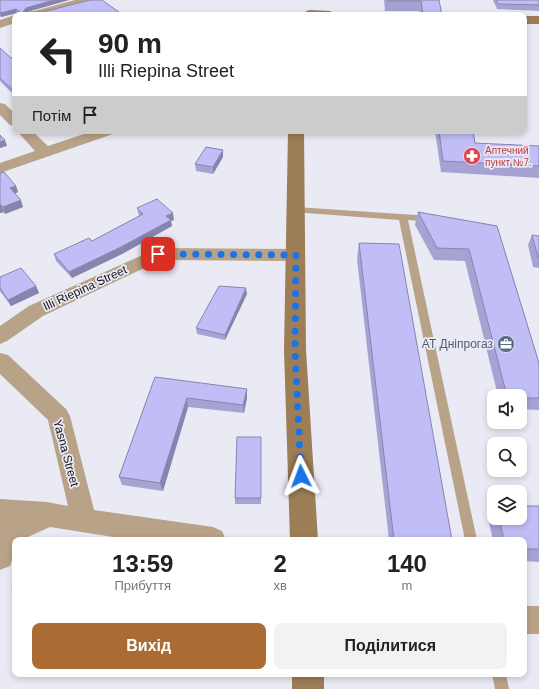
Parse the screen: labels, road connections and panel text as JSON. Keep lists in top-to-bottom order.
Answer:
{
  "streets": {
    "street": ["Illi Riepina Street", "Yasna Street"]
  },
  "places": {
    "pharmacy": ["Аптечний пункт №7."],
    "office": ["АТ Дніпрогаз"]
  },
  "page": {
    "turn": ["90 m", "Illi Riepina Street"],
    "then": "Потім",
    "eta": [
      "13:59",
      "Прибуття",
      "2",
      "хв",
      "140",
      "m"
    ],
    "buttons": ["Вихід", "Поділитися"]
  }
}
